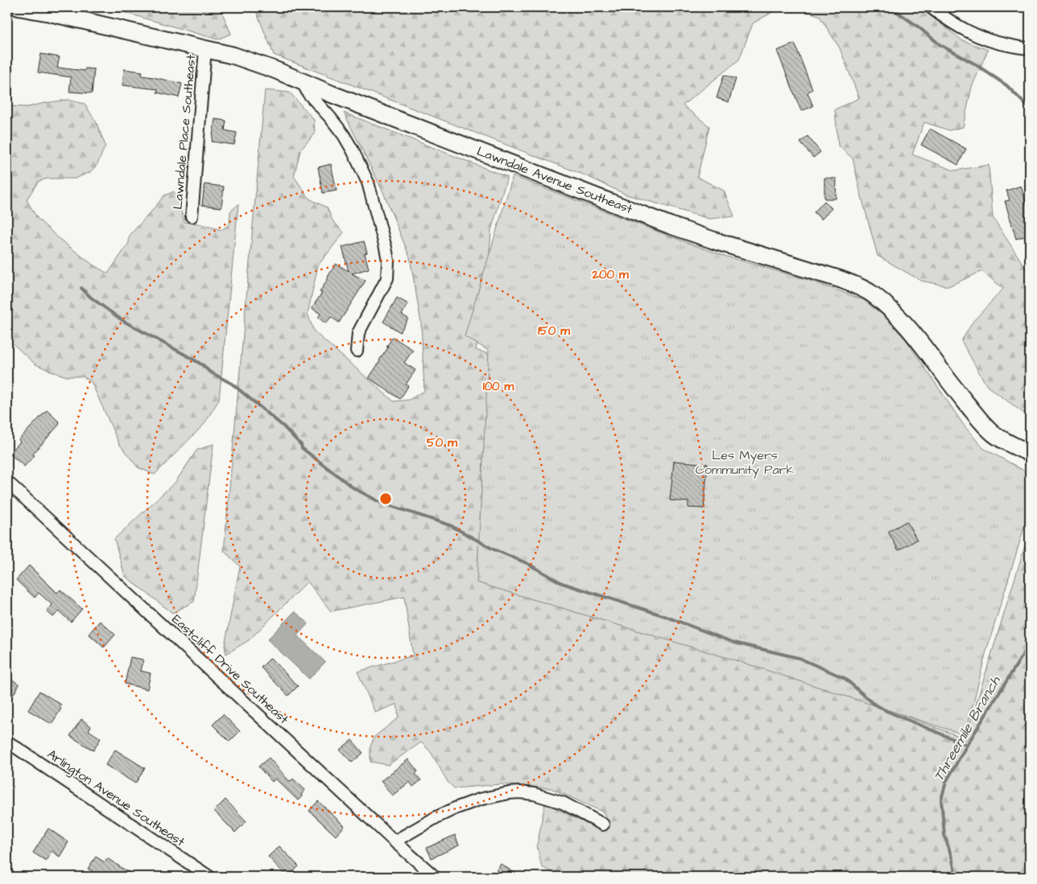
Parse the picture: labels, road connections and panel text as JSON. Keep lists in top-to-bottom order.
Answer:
{
  "streets": {
    "street": [
      "Lawndale Place Southeast",
      "Lawndale Avenue Southeast",
      "Eastcliff Drive Southeast",
      "Arlington Avenue Southeast"
    ]
  },
  "crossings": [
    ["Lawndale Place Southeast", "Lawndale Avenue Southeast"]
  ],
  "water": ["Threemile Branch"],
  "parks": ["Les Myers Community Park"],
  "rings": [
    "200 m",
    "150 m",
    "100 m",
    "50 m"
  ]
}
